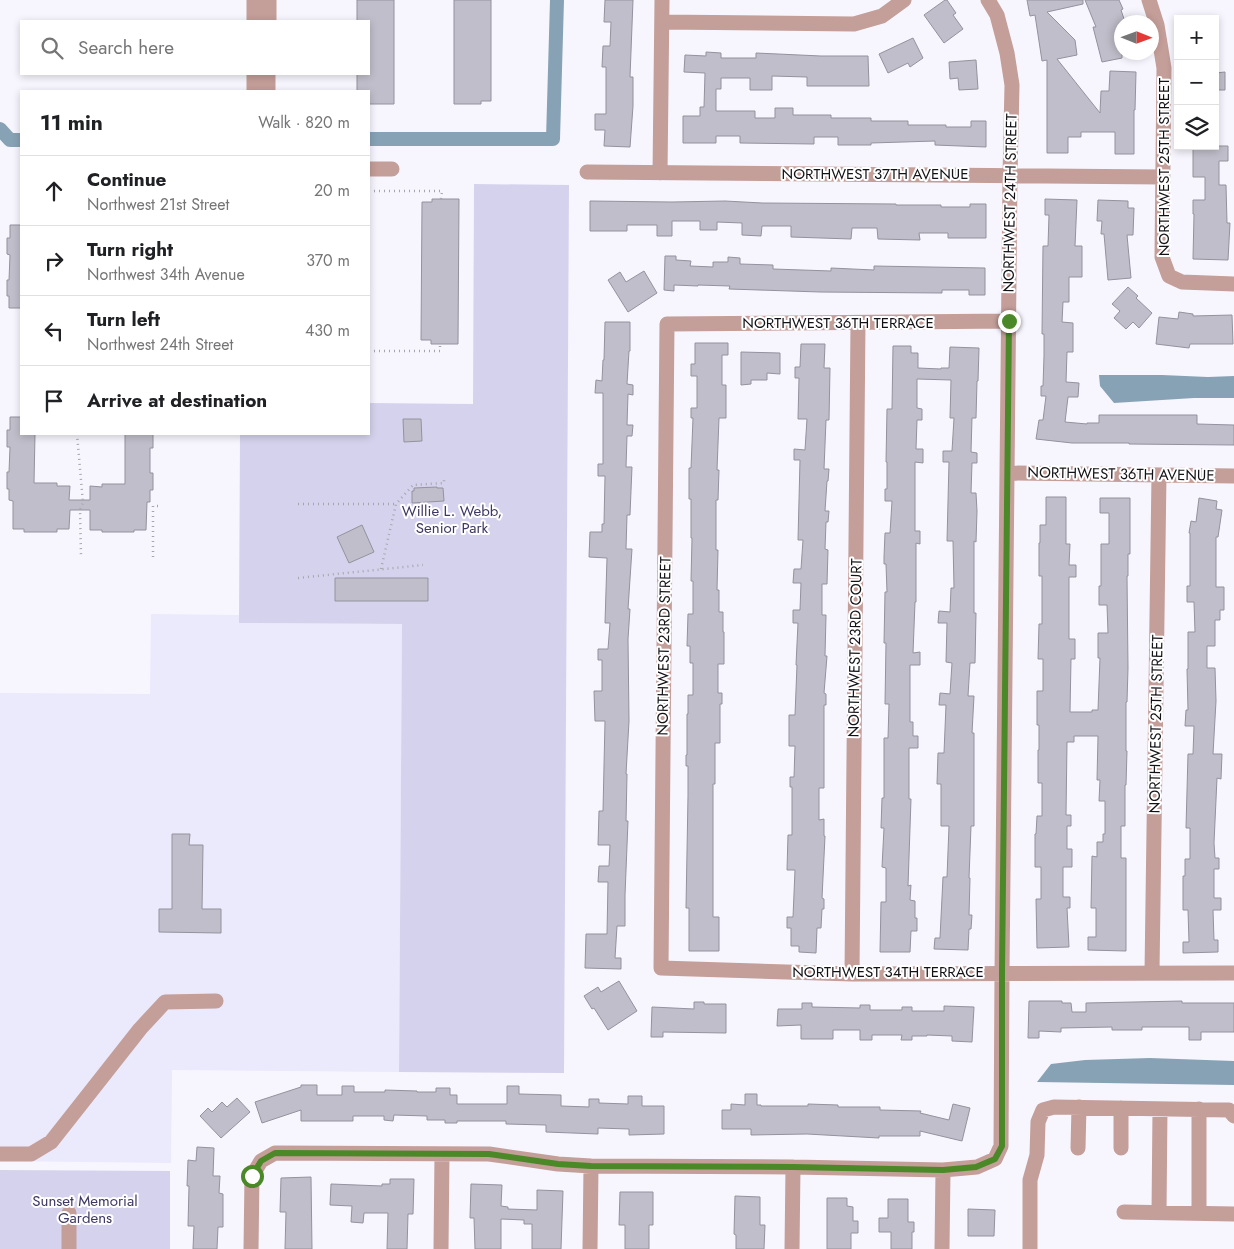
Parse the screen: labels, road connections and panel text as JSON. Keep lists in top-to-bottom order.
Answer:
{
  "streets": {
    "street": [
      "NORTHWEST 25TH STREET",
      "NORTHWEST 37TH AVENUE",
      "NORTHWEST 24TH STREET",
      "NORTHWEST 36TH TERRACE",
      "NORTHWEST 36TH AVENUE",
      "NORTHWEST 23RD STREET",
      "NORTHWEST 23RD COURT",
      "NORTHWEST 34TH TERRACE"
    ]
  },
  "crossings": [
    ["NORTHWEST 25TH STREET", "NORTHWEST 37TH AVENUE"],
    ["NORTHWEST 25TH STREET", "NORTHWEST 36TH AVENUE"],
    ["NORTHWEST 25TH STREET", "NORTHWEST 34TH TERRACE"],
    ["NORTHWEST 37TH AVENUE", "NORTHWEST 24TH STREET"],
    ["NORTHWEST 24TH STREET", "NORTHWEST 36TH TERRACE"],
    ["NORTHWEST 24TH STREET", "NORTHWEST 36TH AVENUE"],
    ["NORTHWEST 24TH STREET", "NORTHWEST 34TH TERRACE"],
    ["NORTHWEST 36TH TERRACE", "NORTHWEST 23RD STREET"],
    ["NORTHWEST 36TH TERRACE", "NORTHWEST 23RD COURT"],
    ["NORTHWEST 23RD STREET", "NORTHWEST 34TH TERRACE"],
    ["NORTHWEST 23RD COURT", "NORTHWEST 34TH TERRACE"]
  ],
  "parks": ["Willie L. Webb, Senior Park", "Sunset Memorial Gardens"],
  "north": "right",
  "page": {
    "map_buttons": ["+", "−"],
    "search": "Search here",
    "heading": ["11 min", "Walk · 820 m"],
    "list": [
      ["Continue", "Northwest 21st Street", "20 m"],
      ["Turn right", "Northwest 34th Avenue", "370 m"],
      ["Turn left", "Northwest 24th Street", "430 m"],
      "Arrive at destination"
    ]
  }
}
